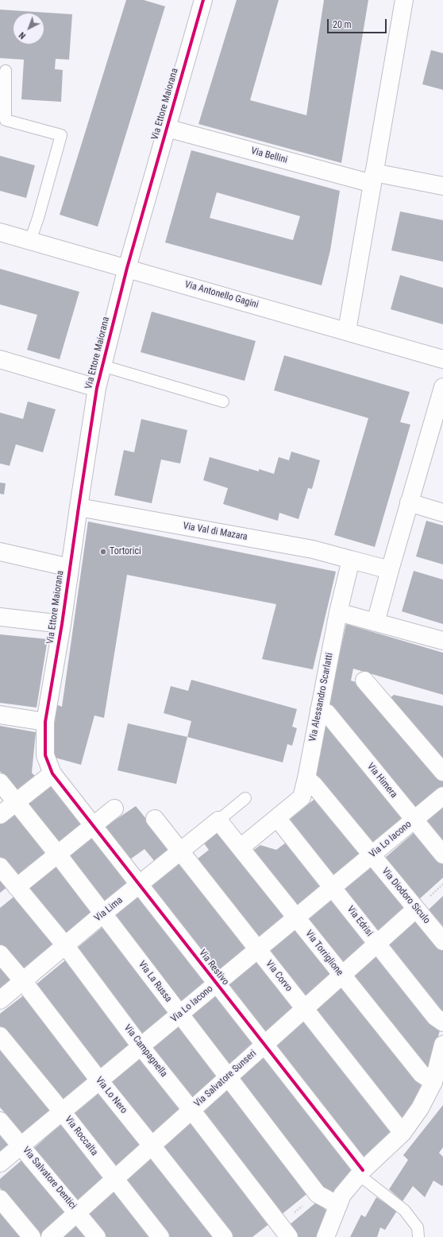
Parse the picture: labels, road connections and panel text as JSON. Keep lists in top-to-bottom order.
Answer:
{
  "streets": {
    "street": [
      "Via Ettore Maiorana",
      "Via Bellini",
      "Via Antonello Gagini",
      "Via Val di Mazara",
      "Via Alessandro Scarlatti",
      "Via Himera",
      "Via Lo Iacono",
      "Via Diodoro Siculo",
      "Via Lima",
      "Via Edrisi",
      "Via Torriglione",
      "Via Restivo",
      "Via Corvo",
      "Via La Russa",
      "Via Campagnella",
      "Via Salvatore Sunseri",
      "Via Lo Nero",
      "Via Roccalta",
      "Via Salvatore Dentici"
    ]
  },
  "crossings": [
    ["Via Ettore Maiorana", "Via Bellini"],
    ["Via Ettore Maiorana", "Via Antonello Gagini"],
    ["Via Ettore Maiorana", "Via Val di Mazara"],
    ["Via Ettore Maiorana", "Via Restivo"],
    ["Via Val di Mazara", "Via Alessandro Scarlatti"],
    ["Via Alessandro Scarlatti", "Via Himera"],
    ["Via Alessandro Scarlatti", "Via Diodoro Siculo"],
    ["Via Alessandro Scarlatti", "Via Edrisi"],
    ["Via Alessandro Scarlatti", "Via Torriglione"],
    ["Via Himera", "Via Lo Iacono"],
    ["Via Lo Iacono", "Via Diodoro Siculo"],
    ["Via Lo Iacono", "Via Edrisi"],
    ["Via Lo Iacono", "Via Torriglione"],
    ["Via Lo Iacono", "Via Restivo"],
    ["Via Lo Iacono", "Via Corvo"],
    ["Via Lo Iacono", "Via La Russa"],
    ["Via Lo Iacono", "Via Campagnella"],
    ["Via Lo Iacono", "Via Lo Nero"],
    ["Via Lo Iacono", "Via Roccalta"],
    ["Via Lo Iacono", "Via Salvatore Dentici"],
    ["Via Diodoro Siculo", "Via Salvatore Sunseri"],
    ["Via Lima", "Via Torriglione"],
    ["Via Lima", "Via Restivo"],
    ["Via Lima", "Via Corvo"],
    ["Via Lima", "Via La Russa"],
    ["Via Lima", "Via Campagnella"],
    ["Via Lima", "Via Lo Nero"],
    ["Via Edrisi", "Via Salvatore Sunseri"],
    ["Via Torriglione", "Via Salvatore Sunseri"],
    ["Via Restivo", "Via Salvatore Sunseri"],
    ["Via Corvo", "Via Salvatore Sunseri"],
    ["Via La Russa", "Via Salvatore Sunseri"],
    ["Via Campagnella", "Via Salvatore Sunseri"],
    ["Via Salvatore Sunseri", "Via Lo Nero"],
    ["Via Salvatore Sunseri", "Via Roccalta"],
    ["Via Salvatore Sunseri", "Via Salvatore Dentici"]
  ],
  "places": ["Tortorici"],
  "scale_bar": "20 m",
  "north": "bottom left"
}
